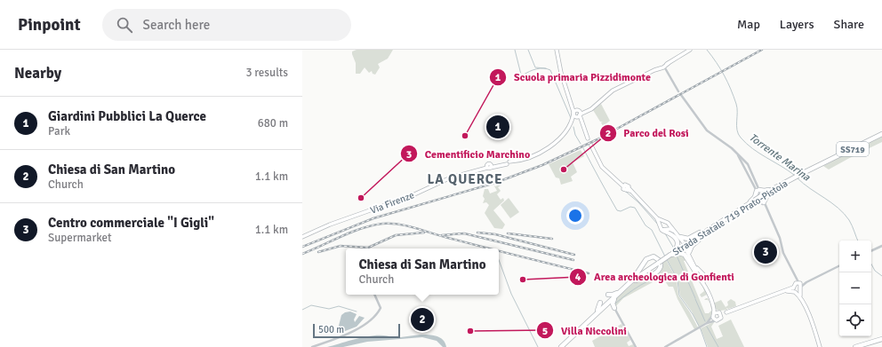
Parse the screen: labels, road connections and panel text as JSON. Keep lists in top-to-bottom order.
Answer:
{
  "streets": {
    "highway": ["SS719", "Strada Statale 719 Prato-Pistoia"],
    "main road": ["Via Firenze"]
  },
  "districts": ["LA QUERCE"],
  "water": ["Torrente Marina"],
  "places": [
    "Scuola primaria Pizzidimonte",
    "Parco del Rosi",
    "Cementificio Marchino",
    "Area archeologica di Gonfienti",
    "Villa Niccolini"
  ],
  "scale_bar": "500 m",
  "page": {
    "header": "Pinpoint",
    "search": "Search here",
    "nav": ["Map", "Layers", "Share"],
    "heading": ["Nearby", "3 results"],
    "list": [
      {
        "mark": "1",
        "name": "Giardini Pubblici La Querce",
        "note": "Park",
        "value": "680 m"
      },
      {
        "mark": "2",
        "name": "Chiesa di San Martino",
        "note": "Church",
        "value": "1.1 km"
      },
      {
        "mark": "3",
        "name": "Centro commerciale \"I Gigli\"",
        "note": "Supermarket",
        "value": "1.1 km"
      }
    ],
    "pins": ["1", "3", "2"],
    "map_buttons": ["+", "−"],
    "popup": ["Chiesa di San Martino", "Church"],
    "scale": "500 m"
  }
}
